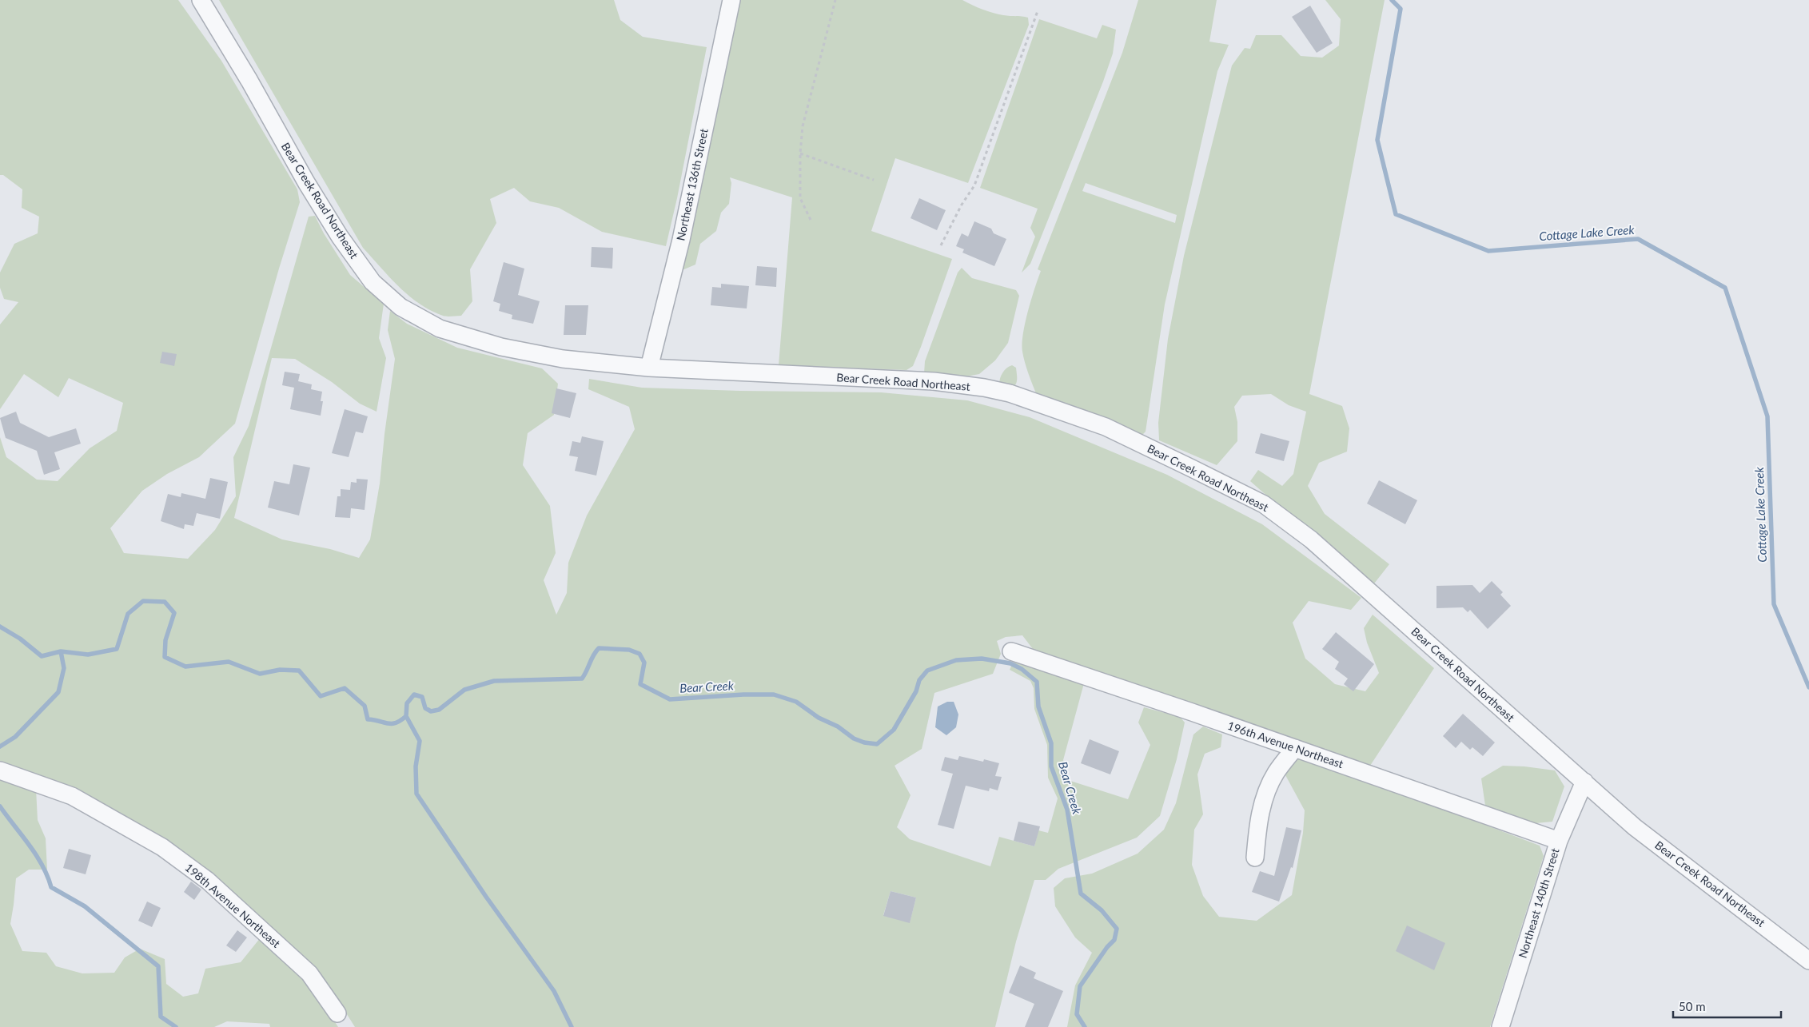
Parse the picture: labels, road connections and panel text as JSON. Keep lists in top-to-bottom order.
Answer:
{
  "streets": {
    "street": [
      "Northeast 136th Street",
      "Bear Creek Road Northeast",
      "196th Avenue Northeast",
      "Northeast 140th Street",
      "198th Avenue Northeast"
    ]
  },
  "crossings": [
    ["Northeast 136th Street", "Bear Creek Road Northeast"],
    ["Bear Creek Road Northeast", "Northeast 140th Street"],
    ["196th Avenue Northeast", "Northeast 140th Street"]
  ],
  "water": ["Cottage Lake Creek", "Bear Creek"],
  "scale_bar": "50 m"
}
